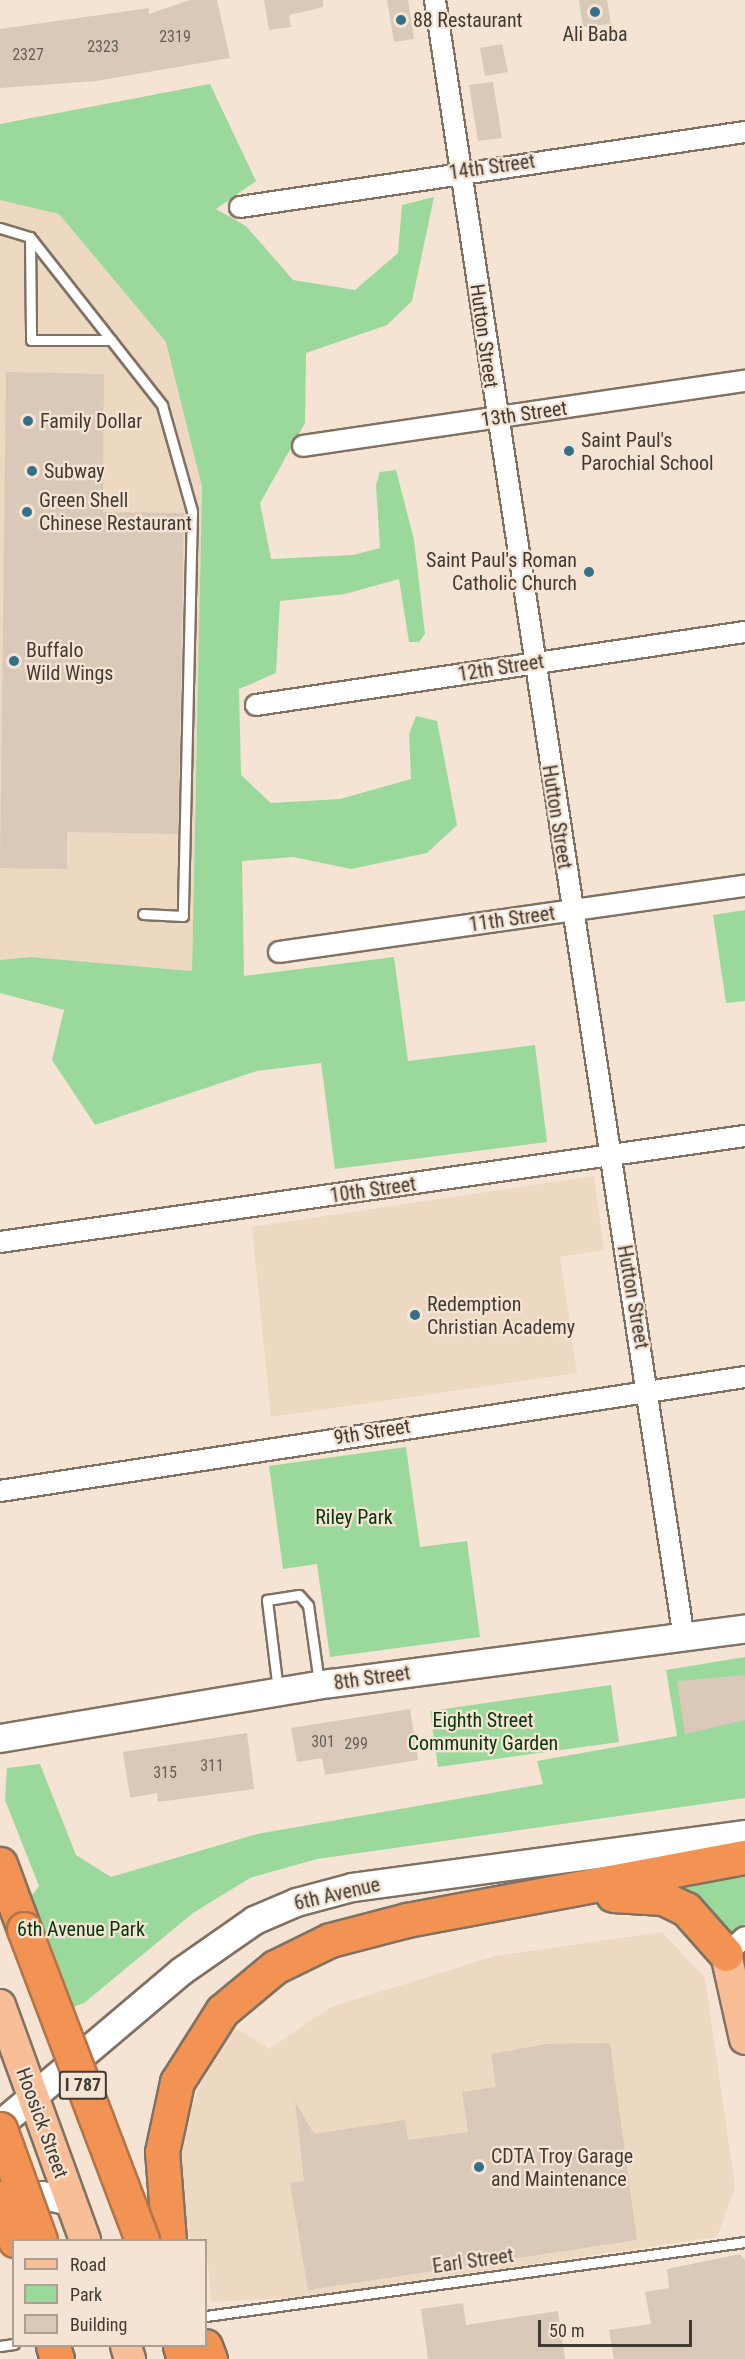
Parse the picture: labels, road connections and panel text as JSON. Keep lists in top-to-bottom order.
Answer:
{
  "streets": {
    "highway": ["I 787"],
    "main road": ["8th Street", "6th Avenue", "Hoosick Street"],
    "street": [
      "14th Street",
      "Hutton Street",
      "13th Street",
      "12th Street",
      "11th Street",
      "10th Street",
      "9th Street"
    ],
    "lane": ["Earl Street"]
  },
  "crossings": [
    ["14th Street", "Hutton Street"],
    ["Hutton Street", "13th Street"],
    ["Hutton Street", "12th Street"],
    ["Hutton Street", "11th Street"],
    ["Hutton Street", "10th Street"],
    ["Hutton Street", "9th Street"],
    ["Hutton Street", "8th Street"],
    ["6th Avenue", "Hoosick Street"]
  ],
  "parks": ["Riley Park", "Eighth Street Community Garden", "6th Avenue Park"],
  "places": [
    "Ali Baba",
    "88 Restaurant",
    "Family Dollar",
    "Saint Paul's Parochial School",
    "Subway",
    "Green Shell Chinese Restaurant",
    "Saint Paul's Roman Catholic Church",
    "Buffalo Wild Wings",
    "Redemption Christian Academy",
    "CDTA Troy Garage and Maintenance"
  ],
  "house_numbers": [
    "2319",
    "2323",
    "2327",
    "301",
    "299",
    "311",
    "315"
  ],
  "legend": ["Road", "Park", "Building"],
  "scale_bar": "50 m"
}
